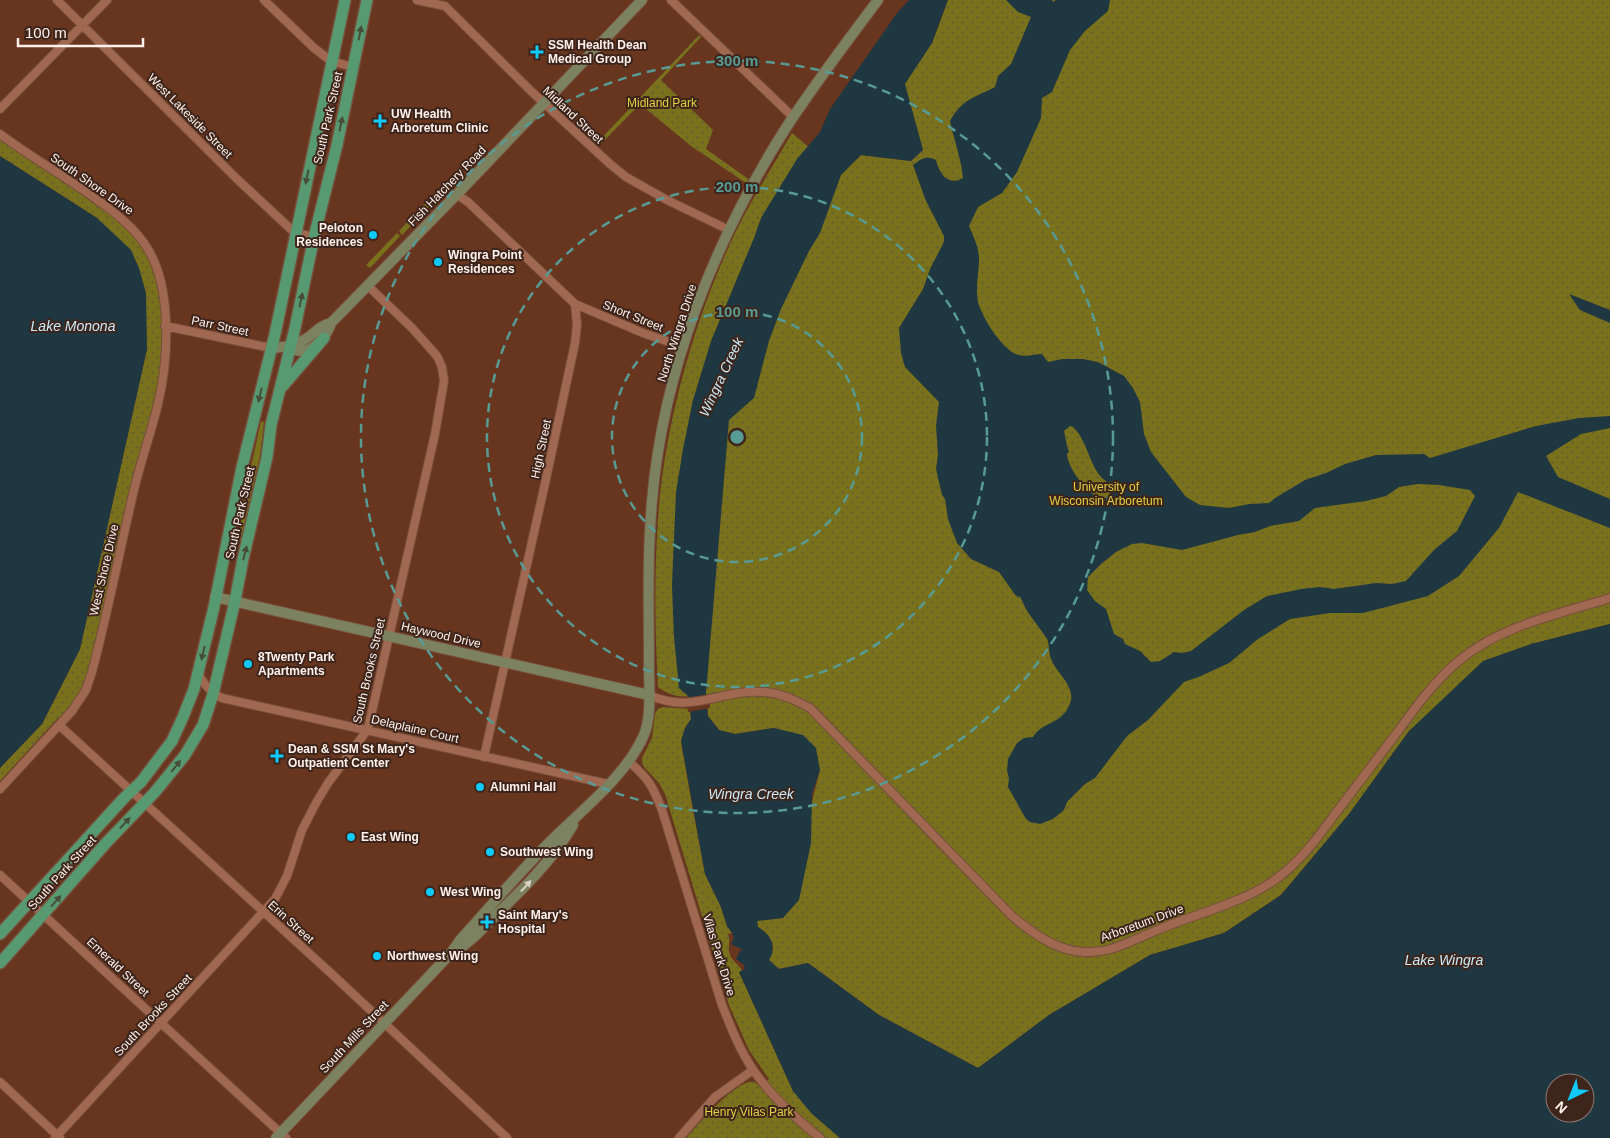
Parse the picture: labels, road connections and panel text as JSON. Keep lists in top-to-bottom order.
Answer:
{
  "streets": {
    "main road": ["South Park Street"],
    "street": [
      "Midland Street",
      "West Lakeside Street",
      "South Shore Drive",
      "Fish Hatchery Road",
      "Short Street",
      "Parr Street",
      "North Wingra Drive",
      "High Street",
      "West Shore Drive",
      "Haywood Drive",
      "South Brooks Street",
      "Delaplaine Court",
      "Erin Street",
      "Arboretum Drive",
      "Vilas Park Drive",
      "Emerald Street",
      "South Mills Street"
    ]
  },
  "crossings": [
    ["Midland Street", "Fish Hatchery Road"],
    ["Midland Street", "North Wingra Drive"],
    ["West Lakeside Street", "South Park Street"],
    ["South Park Street", "Fish Hatchery Road"],
    ["South Park Street", "Parr Street"],
    ["South Park Street", "Haywood Drive"],
    ["South Park Street", "Delaplaine Court"],
    ["South Park Street", "Erin Street"],
    ["South Park Street", "Emerald Street"],
    ["South Shore Drive", "Parr Street"],
    ["South Shore Drive", "West Shore Drive"],
    ["Fish Hatchery Road", "Parr Street"],
    ["Fish Hatchery Road", "South Brooks Street"],
    ["Short Street", "North Wingra Drive"],
    ["Short Street", "High Street"],
    ["Parr Street", "West Shore Drive"],
    ["North Wingra Drive", "Haywood Drive"],
    ["North Wingra Drive", "South Mills Street"],
    ["High Street", "Haywood Drive"],
    ["High Street", "Delaplaine Court"],
    ["West Shore Drive", "Erin Street"],
    ["Haywood Drive", "South Brooks Street"],
    ["Haywood Drive", "Arboretum Drive"],
    ["South Brooks Street", "Delaplaine Court"],
    ["South Brooks Street", "Erin Street"],
    ["South Brooks Street", "Emerald Street"],
    ["Delaplaine Court", "South Mills Street"],
    ["Erin Street", "South Mills Street"],
    ["Vilas Park Drive", "South Mills Street"],
    ["Emerald Street", "South Mills Street"]
  ],
  "water": ["Lake Monona", "Wingra Creek", "Lake Wingra"],
  "parks": ["Midland Park", "University of Wisconsin Arboretum", "Henry Vilas Park"],
  "places": {
    "health": [
      "SSM Health Dean Medical Group",
      "UW Health Arboretum Clinic",
      "Dean & SSM St Mary's Outpatient Center",
      "Saint Mary's Hospital"
    ],
    "other": [
      "Peloton Residences",
      "Wingra Point Residences",
      "8Twenty Park Apartments",
      "Alumni Hall",
      "East Wing",
      "Southwest Wing",
      "West Wing",
      "Northwest Wing"
    ]
  },
  "scale_bar": "100 m",
  "north": "bottom left",
  "rings": ["300 m", "200 m", "100 m"]
}
